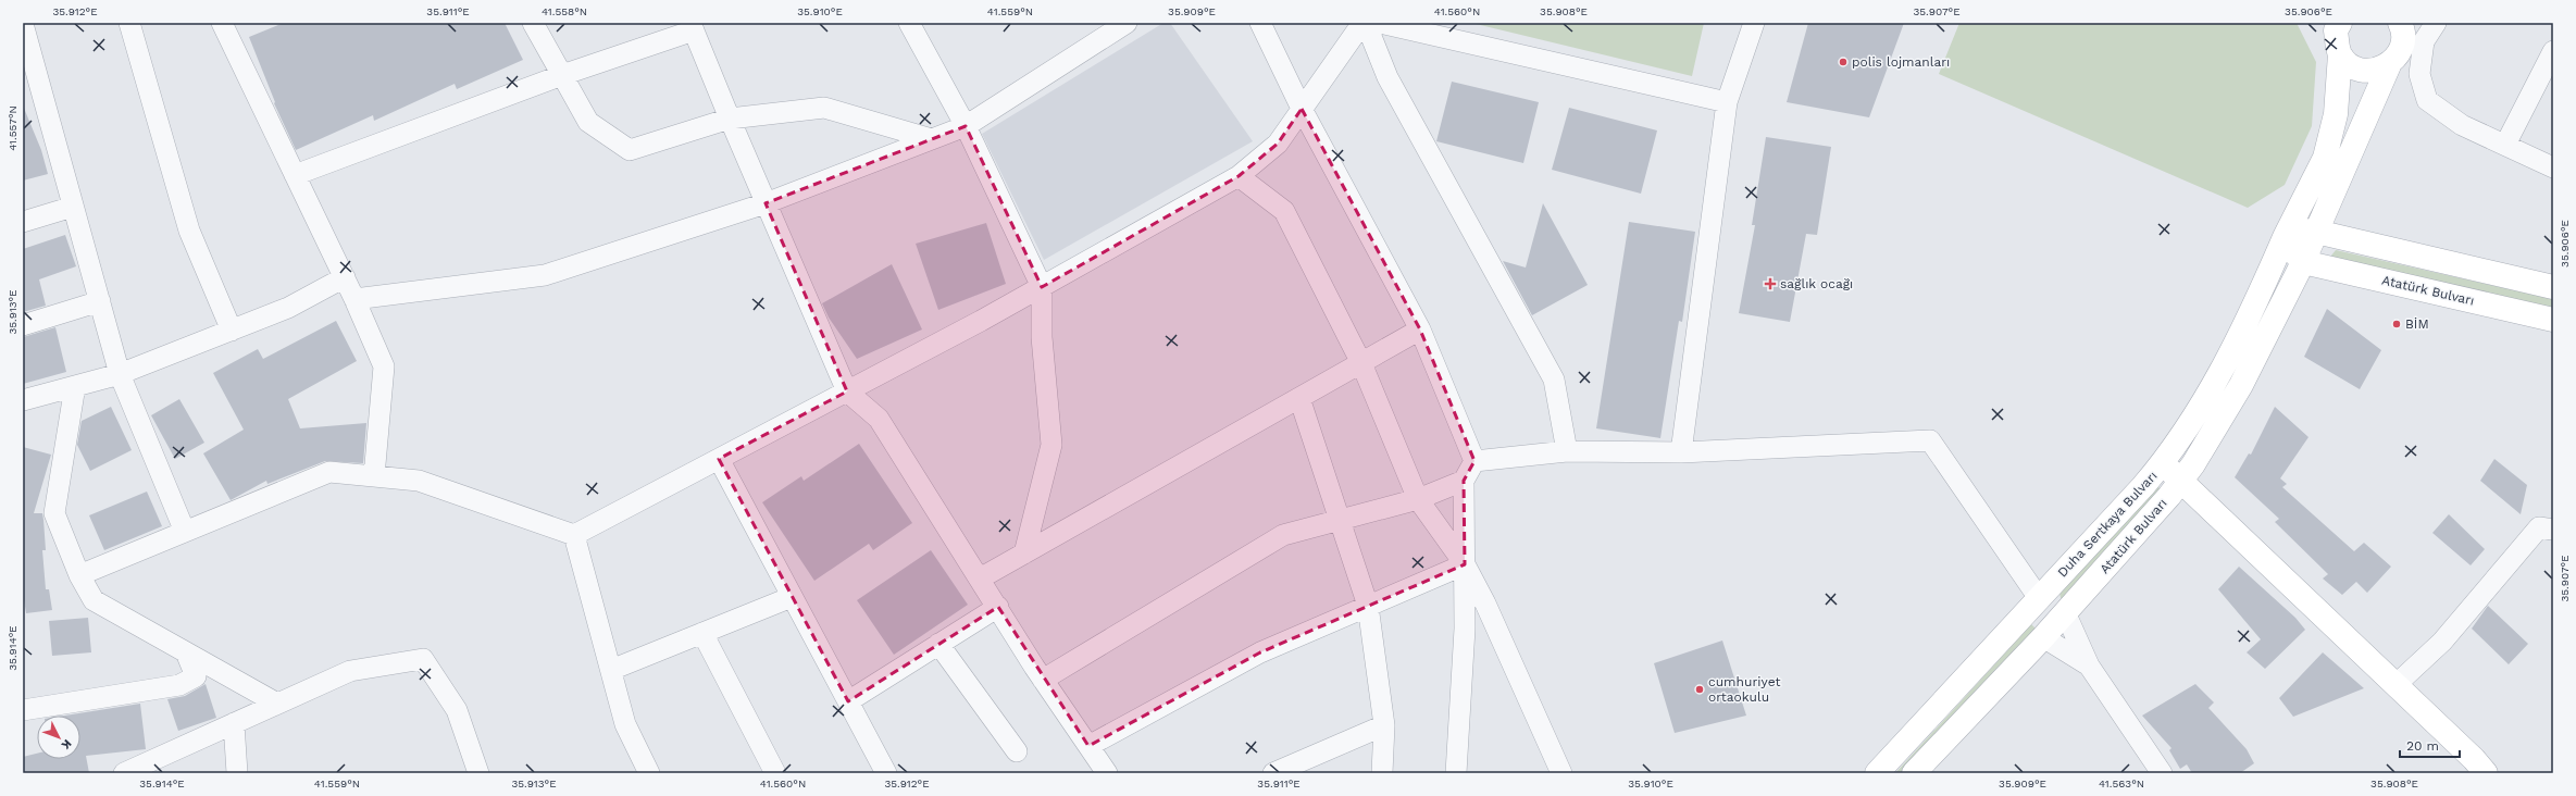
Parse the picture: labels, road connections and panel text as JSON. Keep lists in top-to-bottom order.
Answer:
{
  "streets": {
    "main road": ["Atatürk Bulvarı", "Duha Sertkaya Bulvarı"]
  },
  "places": {
    "other": ["polis lojmanları", "BİM", "cumhuriyet ortaokulu"],
    "health": ["sağlık ocağı"]
  },
  "scale_bar": "20 m",
  "north": "bottom right",
  "coordinates": [
    "35.912°E",
    "35.911°E",
    "41.558°N",
    "35.910°E",
    "41.559°N",
    "35.909°E",
    "41.560°N",
    "35.908°E",
    "35.907°E",
    "35.906°E",
    "41.557°N",
    "35.913°E",
    "35.914°E",
    "41.563°N"
  ]
}
